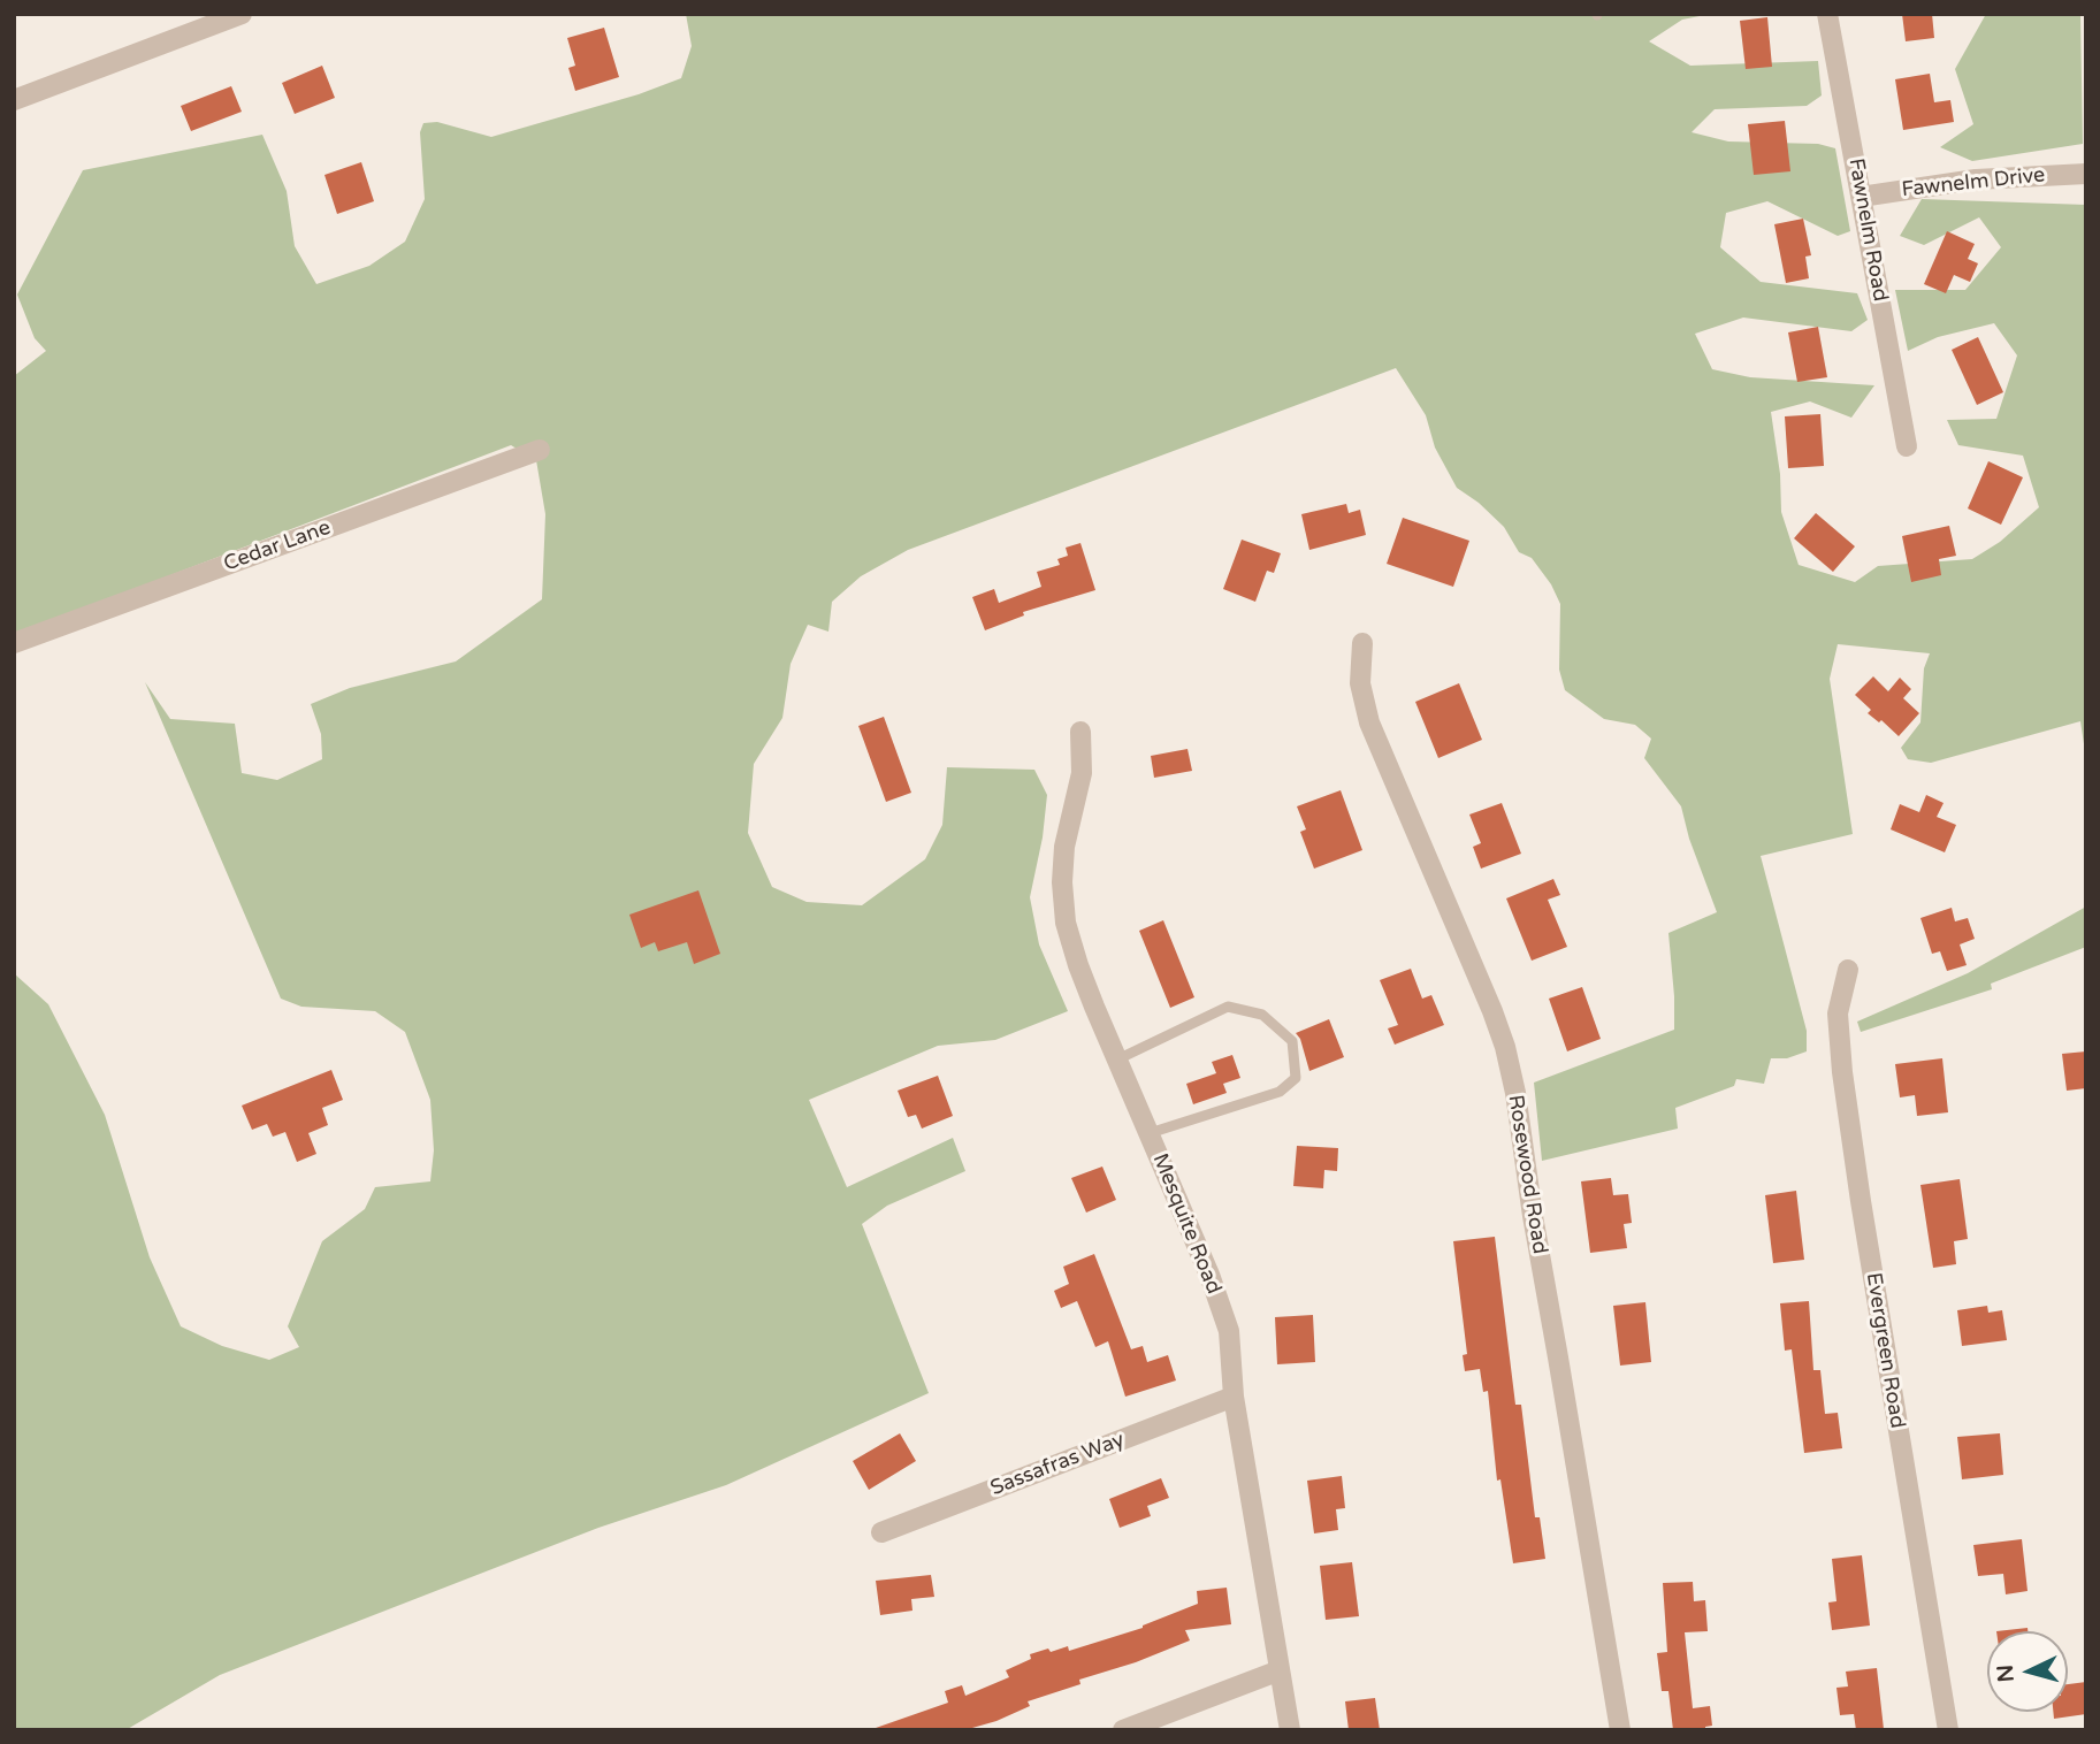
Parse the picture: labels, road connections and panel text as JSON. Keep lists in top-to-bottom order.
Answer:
{
  "streets": {
    "street": [
      "Fawnelm Drive",
      "Fawnelm Road",
      "Cedar Lane",
      "Rosewood Road",
      "Mesquite Road",
      "Evergreen Road",
      "Sassafras Way"
    ]
  },
  "crossings": [
    ["Fawnelm Drive", "Fawnelm Road"],
    ["Mesquite Road", "Sassafras Way"]
  ],
  "north": "left"
}
